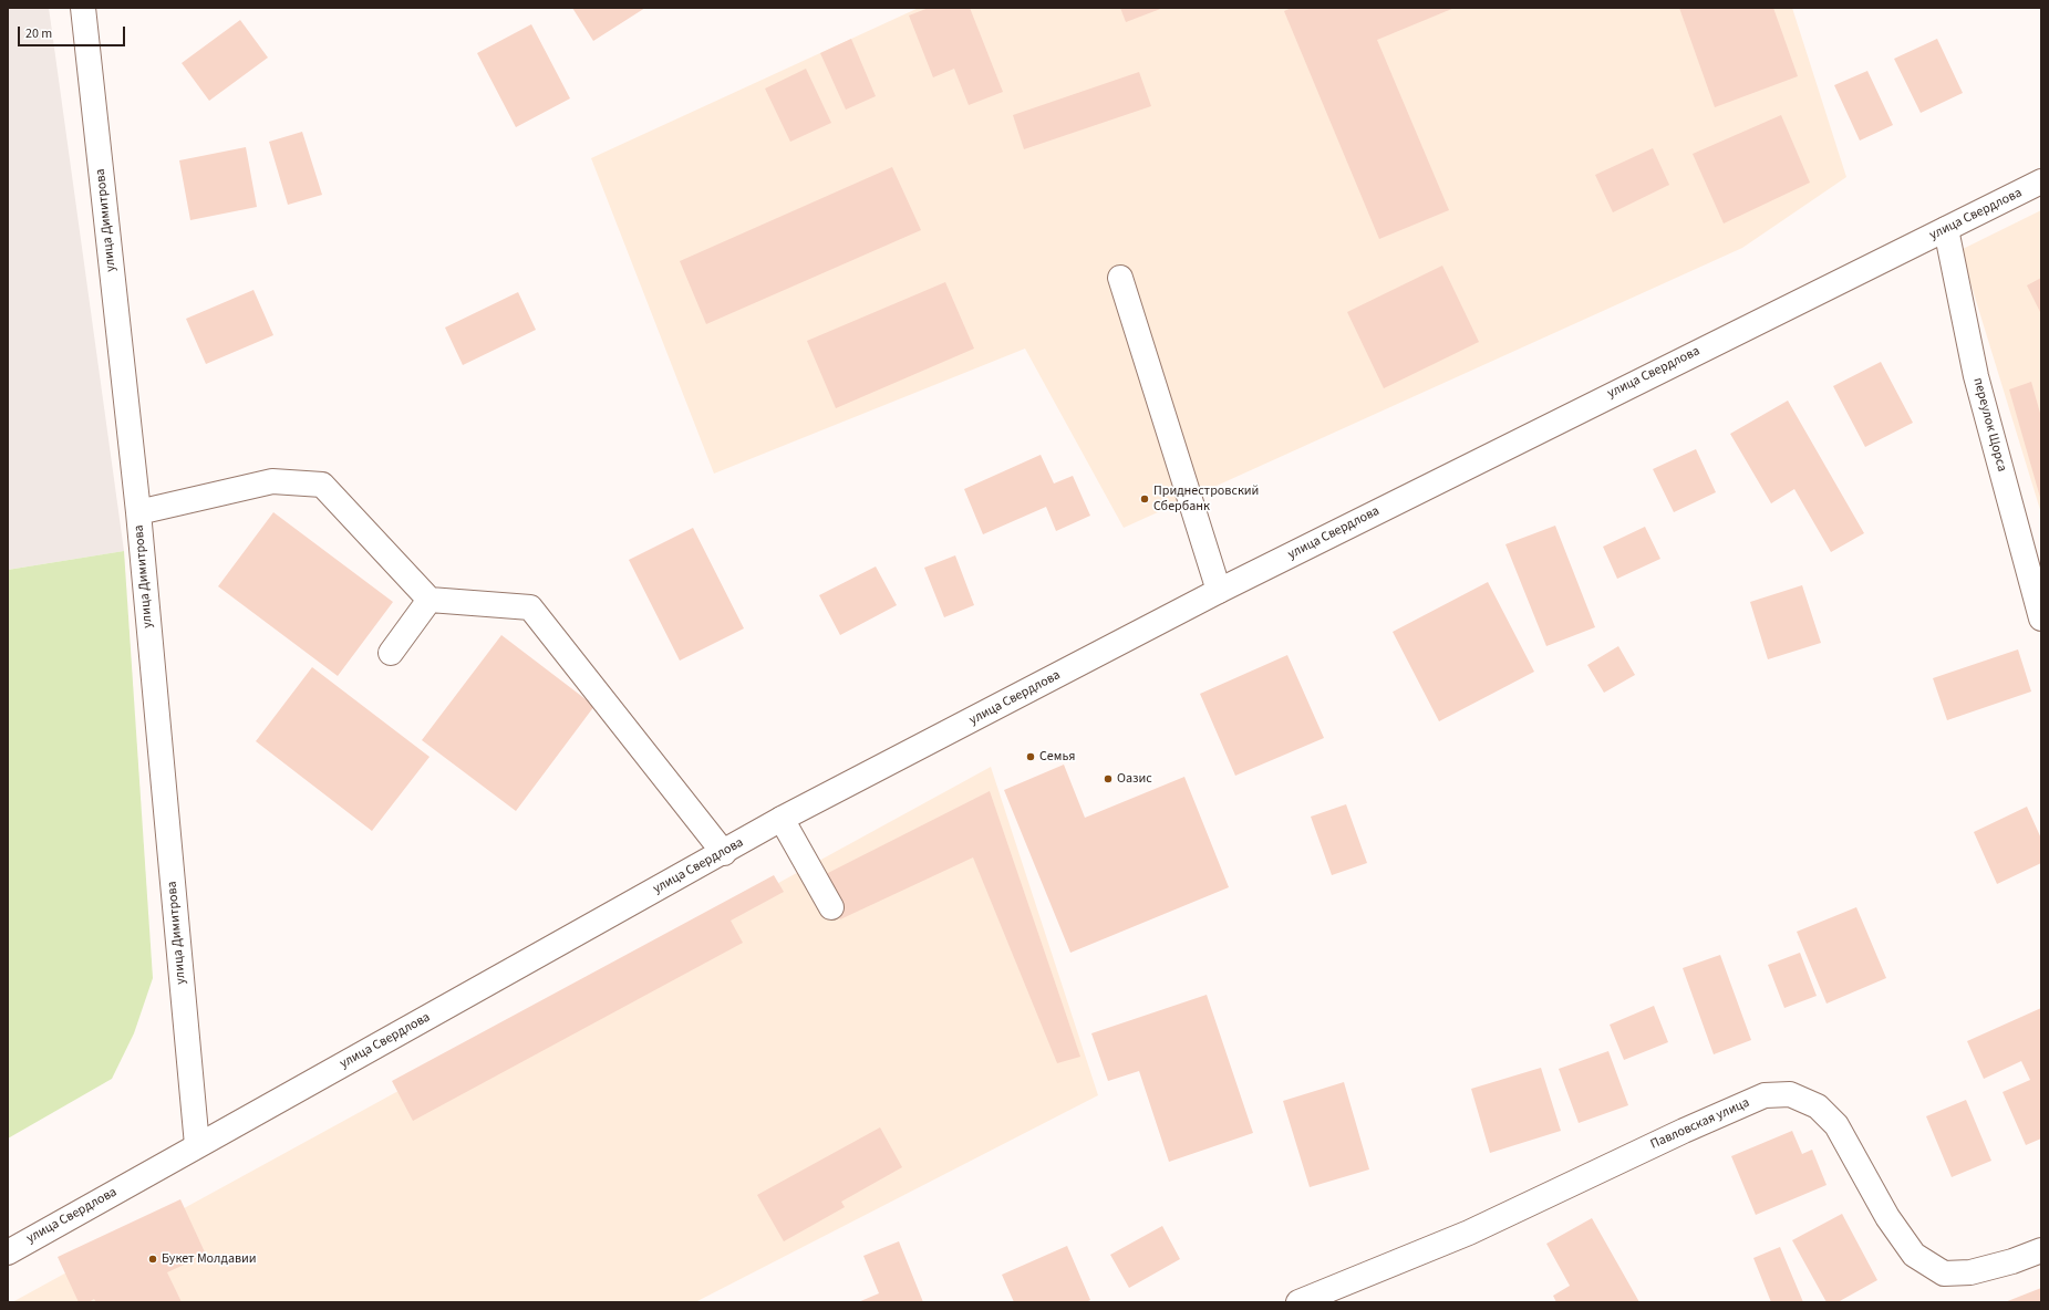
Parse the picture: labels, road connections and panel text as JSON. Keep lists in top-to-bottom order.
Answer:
{
  "streets": {
    "main road": [
      "улица Свердлова",
      "улица Димитрова",
      "переулок Щорса",
      "Павловская улица"
    ]
  },
  "crossings": [
    ["улица Свердлова", "улица Димитрова"],
    ["улица Свердлова", "переулок Щорса"]
  ],
  "places": [
    "Приднестровский Сбербанк",
    "Семья",
    "Оазис",
    "Букет Молдавии"
  ],
  "scale_bar": "20 m"
}
